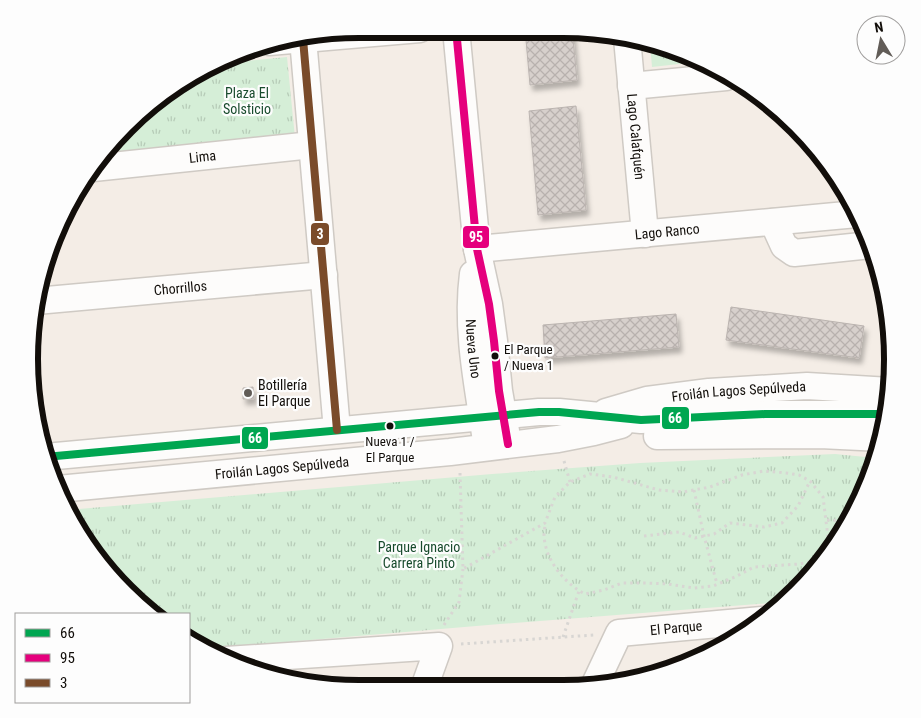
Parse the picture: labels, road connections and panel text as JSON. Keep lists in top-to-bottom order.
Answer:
{
  "streets": {
    "street": [
      "Lago Calafquén",
      "Lima",
      "Lago Ranco",
      "Chorrillos",
      "Nueva Uno",
      "Froilán Lagos Sepúlveda",
      "El Parque"
    ]
  },
  "crossings": [
    ["Lago Calafquén", "Lago Ranco"],
    ["Lago Ranco", "Nueva Uno"],
    ["Nueva Uno", "Froilán Lagos Sepúlveda"]
  ],
  "parks": ["Plaza El Solsticio", "Parque Ignacio Carrera Pinto"],
  "places": ["El Parque / Nueva 1", "Botillería El Parque", "Nueva 1 / El Parque"],
  "lines": ["transit line 95", "transit line 3", "transit line 66"],
  "legend": ["66", "95", "3"],
  "north": "top"
}
